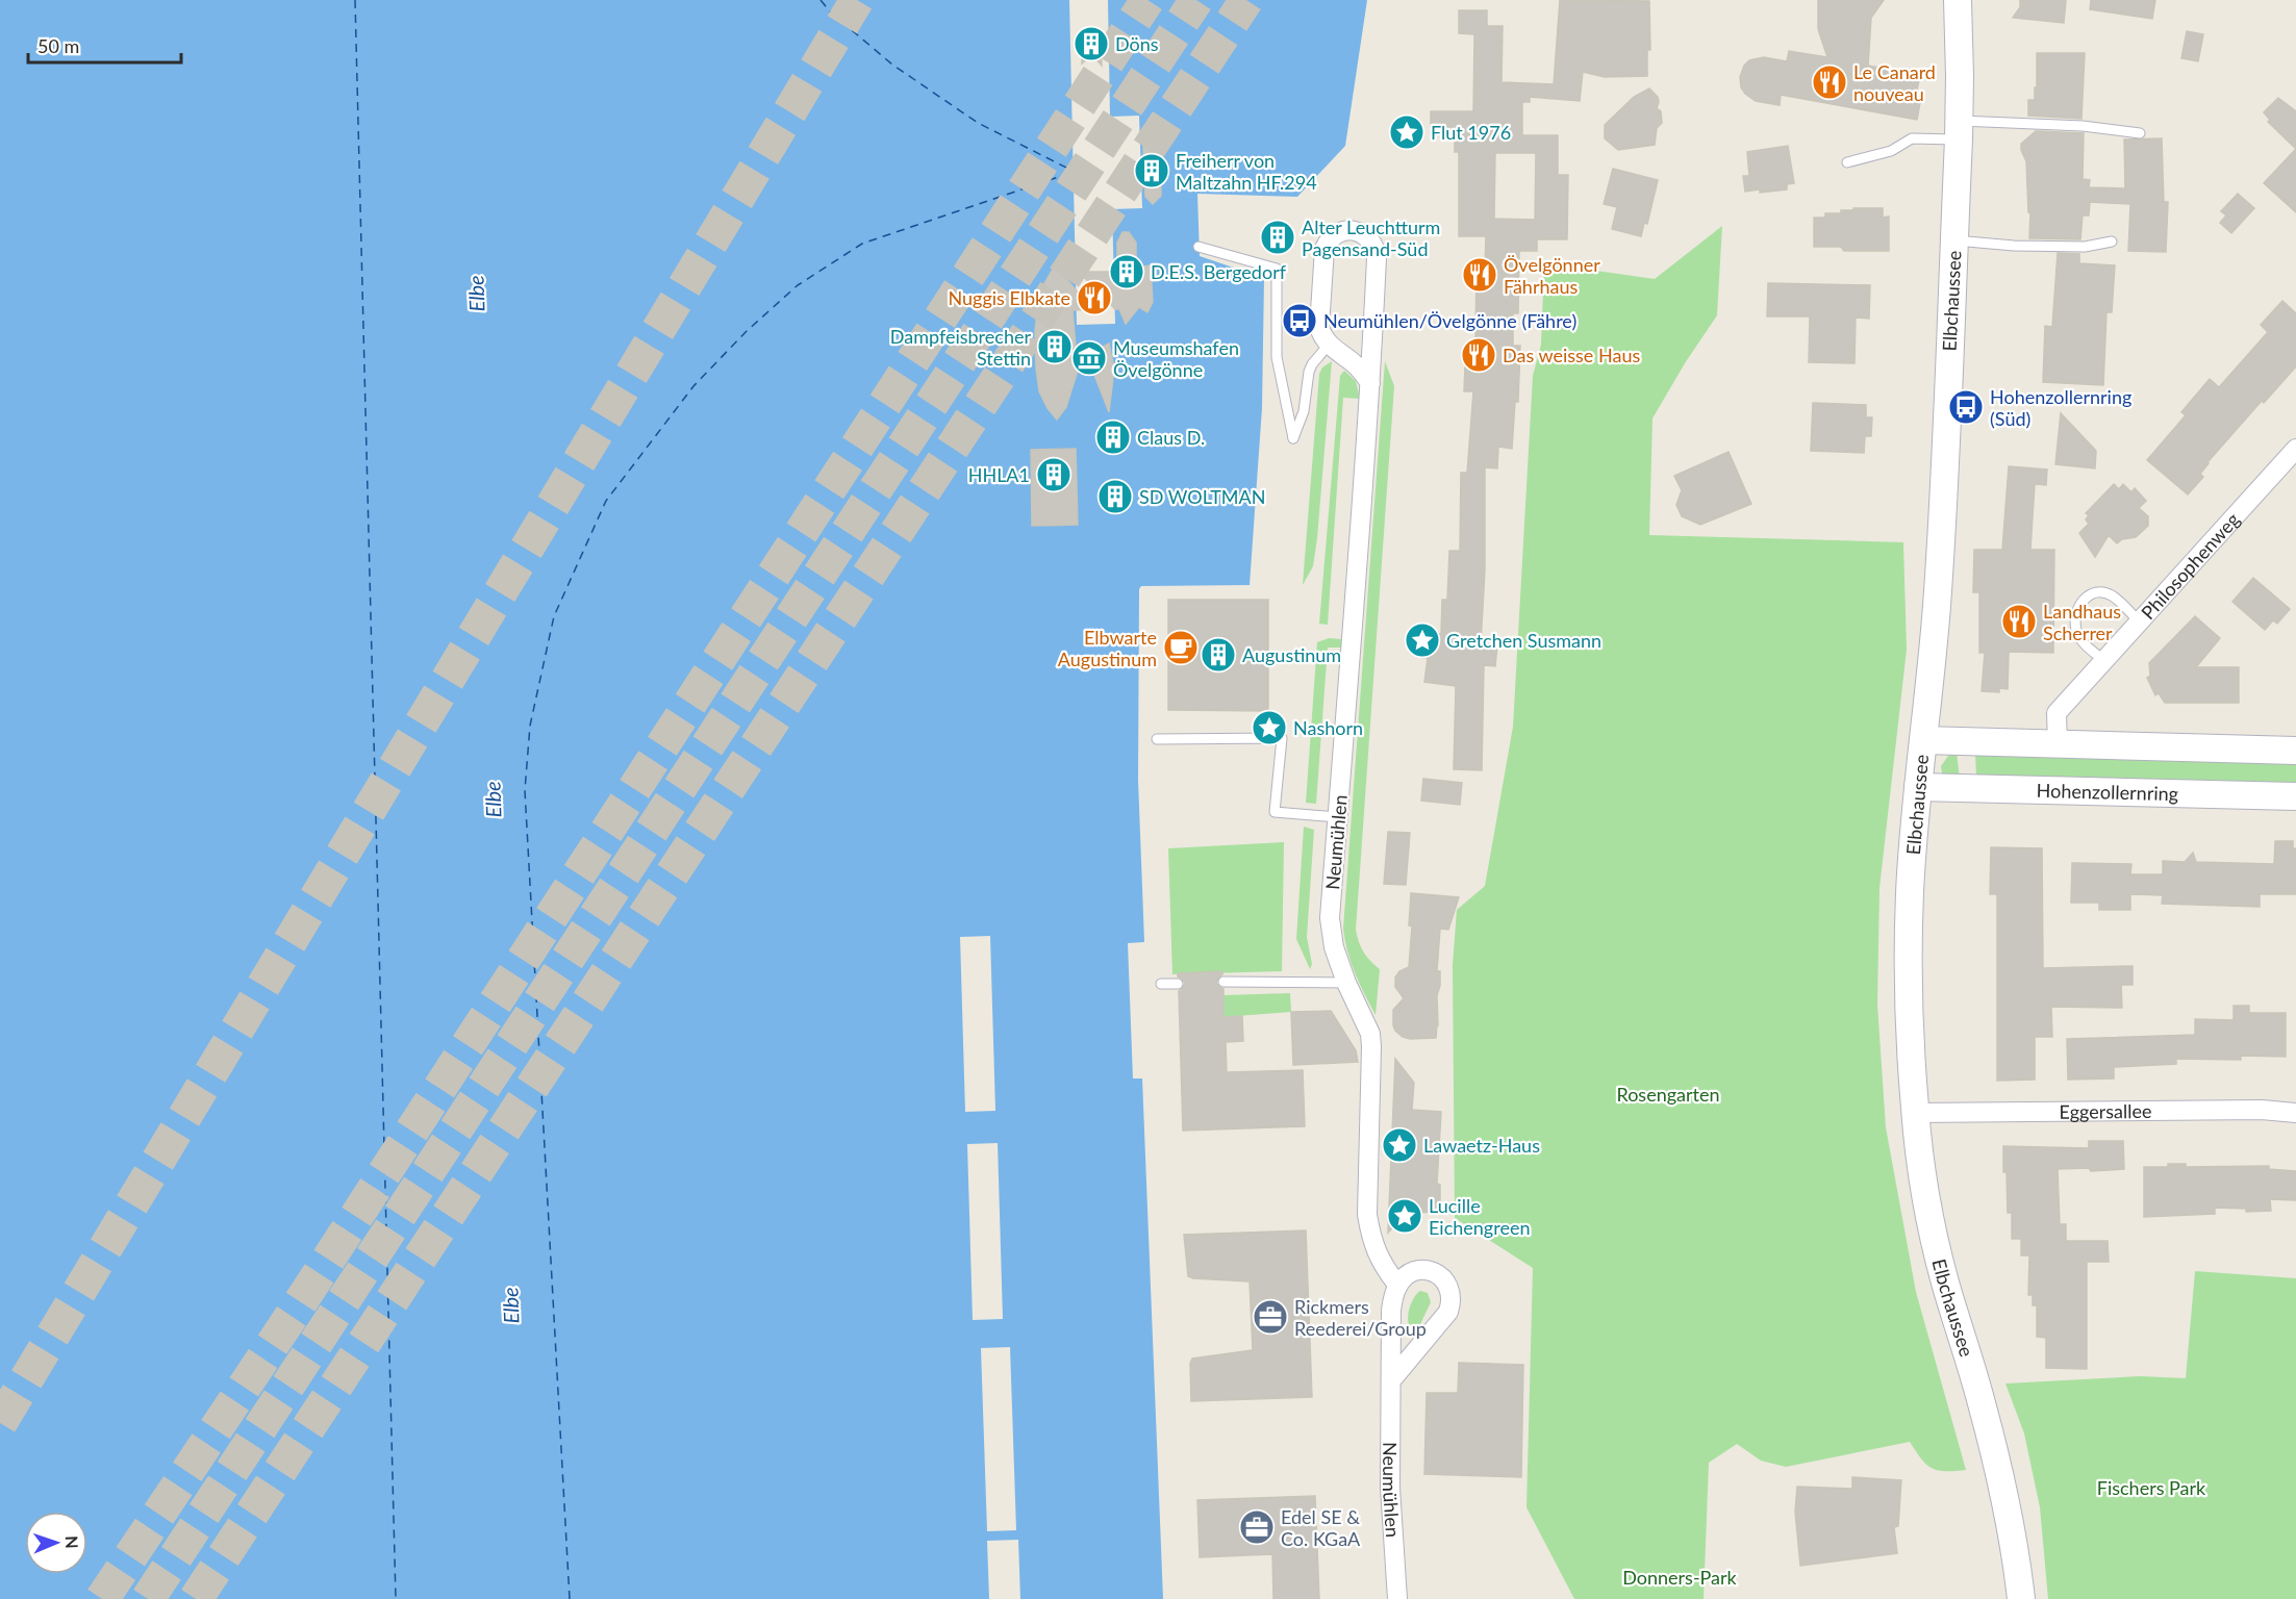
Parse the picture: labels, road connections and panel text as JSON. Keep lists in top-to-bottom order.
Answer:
{
  "streets": {
    "main road": ["Elbchaussee", "Hohenzollernring"],
    "street": ["Philosophenweg", "Neumühlen", "Eggersallee"]
  },
  "crossings": [
    ["Elbchaussee", "Hohenzollernring"],
    ["Elbchaussee", "Eggersallee"]
  ],
  "water": ["Elbe"],
  "parks": ["Rosengarten", "Fischers Park", "Donners-Park"],
  "places": {
    "building": [
      "Döns",
      "Freiherr von Maltzahn HF.294",
      "Alter Leuchtturm Pagensand-Süd",
      "D.E.S. Bergedorf",
      "Dampfeisbrecher Stettin",
      "Claus D.",
      "HHLA1",
      "SD WOLTMAN",
      "Augustinum"
    ],
    "restaurant": [
      "Le Canard nouveau",
      "Övelgönner Fährhaus",
      "Nuggis Elbkate",
      "Das weisse Haus",
      "Landhaus Scherrer"
    ],
    "place": [
      "Flut 1976",
      "Gretchen Susmann",
      "Nashorn",
      "Lawaetz-Haus",
      "Lucille Eichengreen"
    ],
    "bus stop": ["Neumühlen/Övelgönne (Fähre)", "Hohenzollernring (Süd)"],
    "museum": ["Museumshafen Övelgönne"],
    "cafe": ["Elbwarte Augustinum"],
    "office": ["Rickmers Reederei/Group", "Edel SE & Co. KGaA"]
  },
  "scale_bar": "50 m",
  "north": "right"
}
